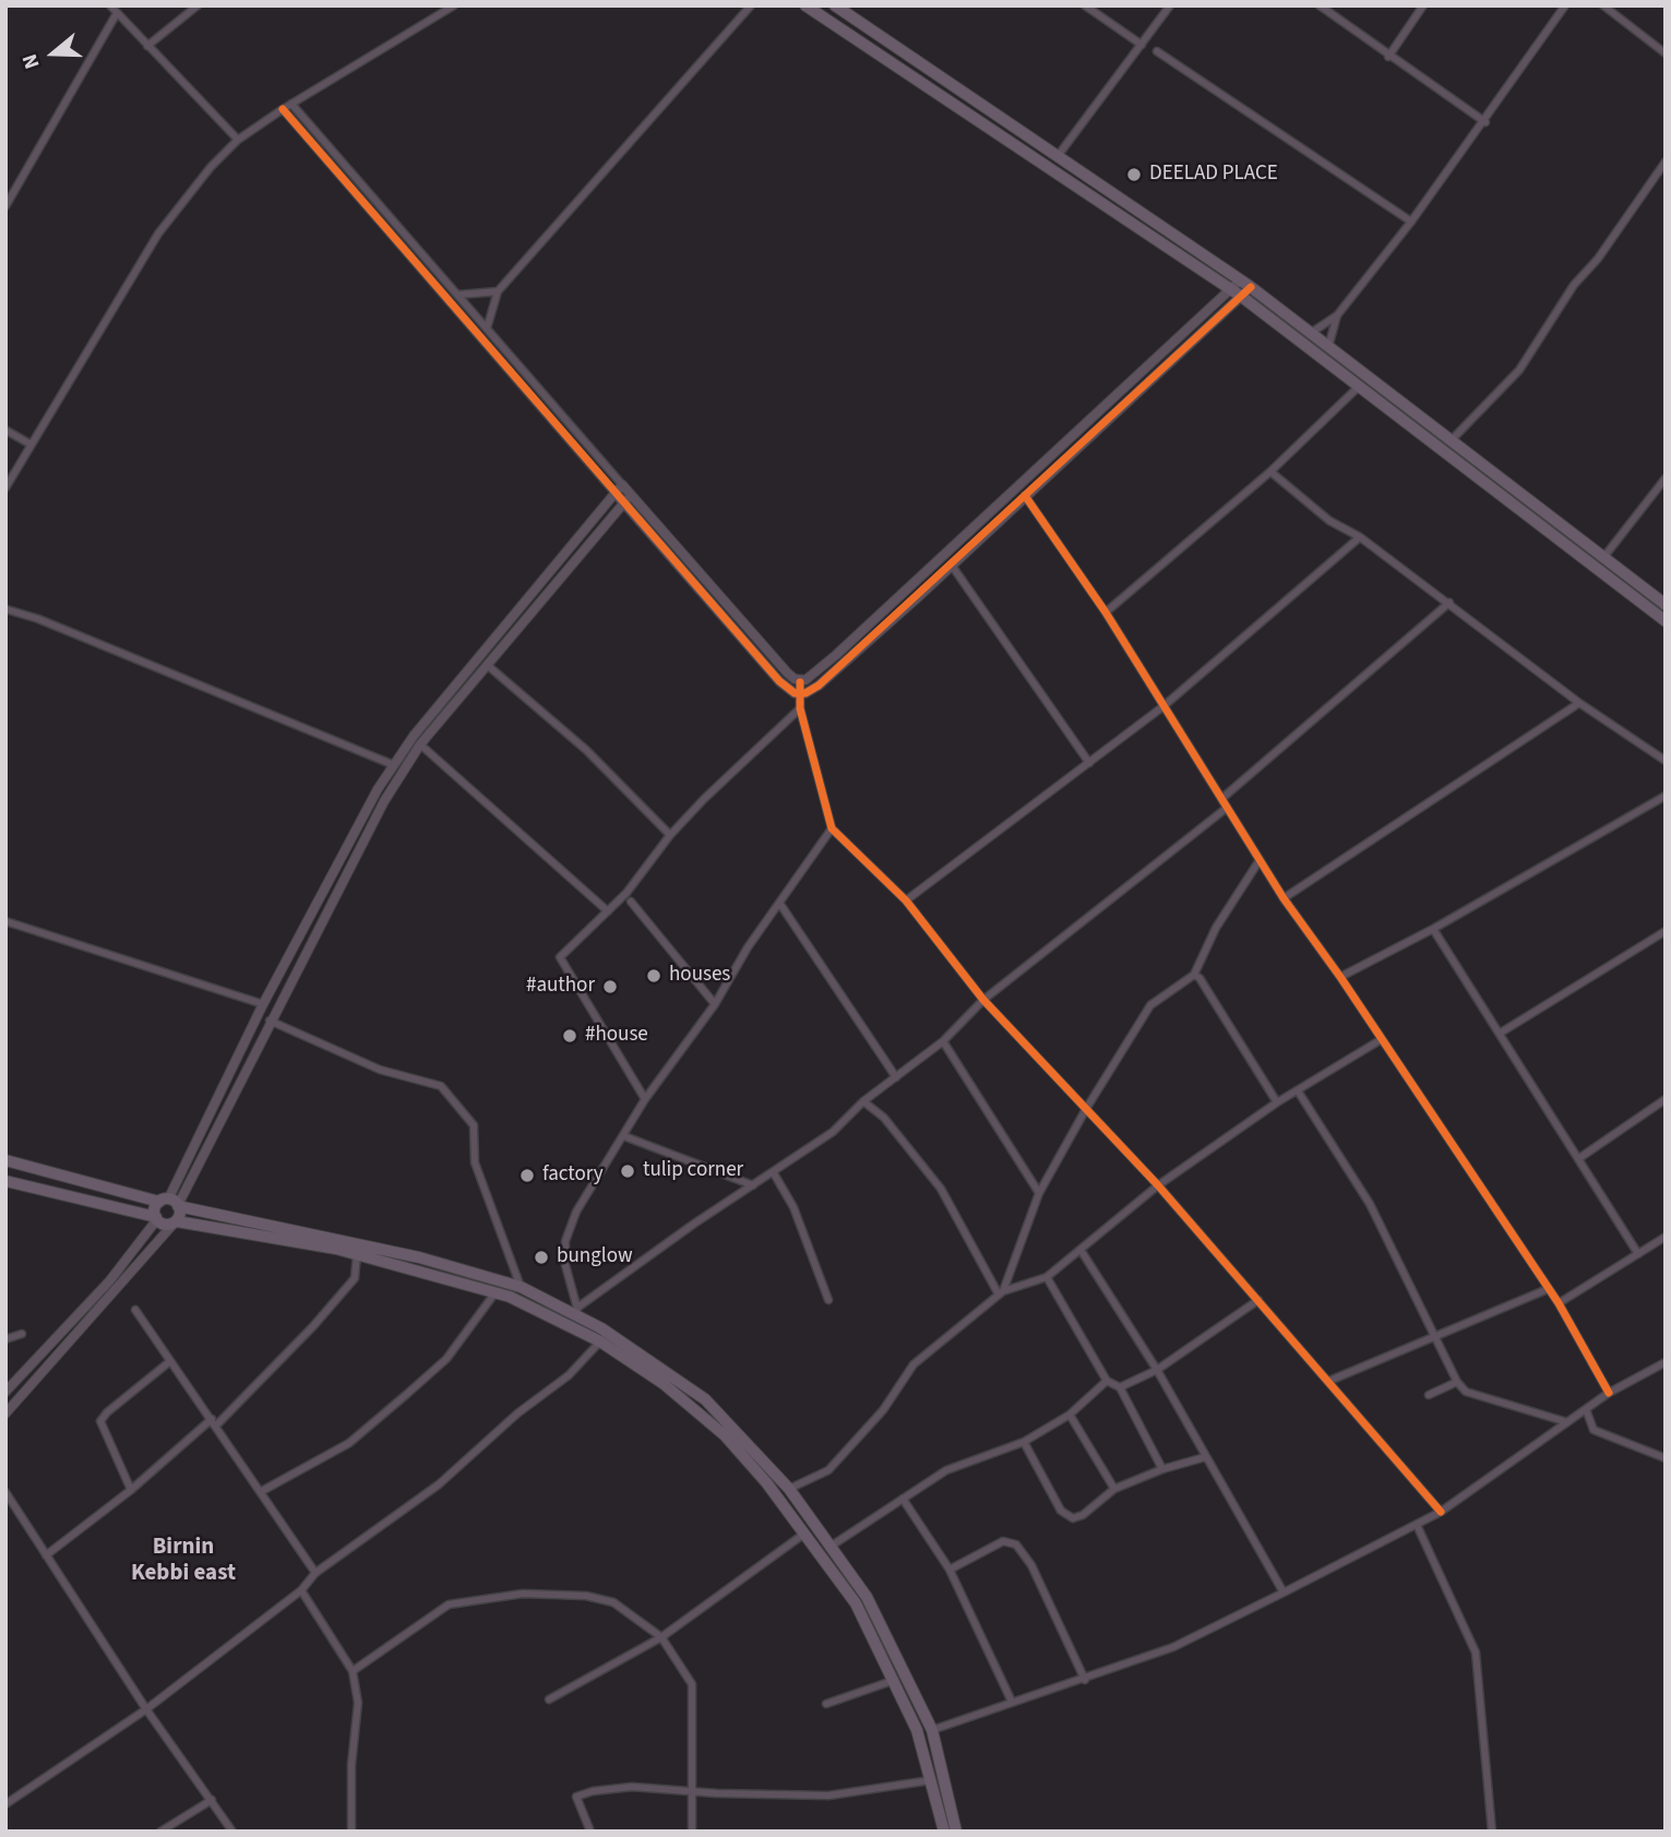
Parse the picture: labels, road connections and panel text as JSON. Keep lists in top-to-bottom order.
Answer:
{
  "districts": ["Birnin Kebbi east"],
  "places": [
    "DEELAD PLACE",
    "houses",
    "#author",
    "#house",
    "tulip corner",
    "factory",
    "bunglow"
  ],
  "north": "left"
}
